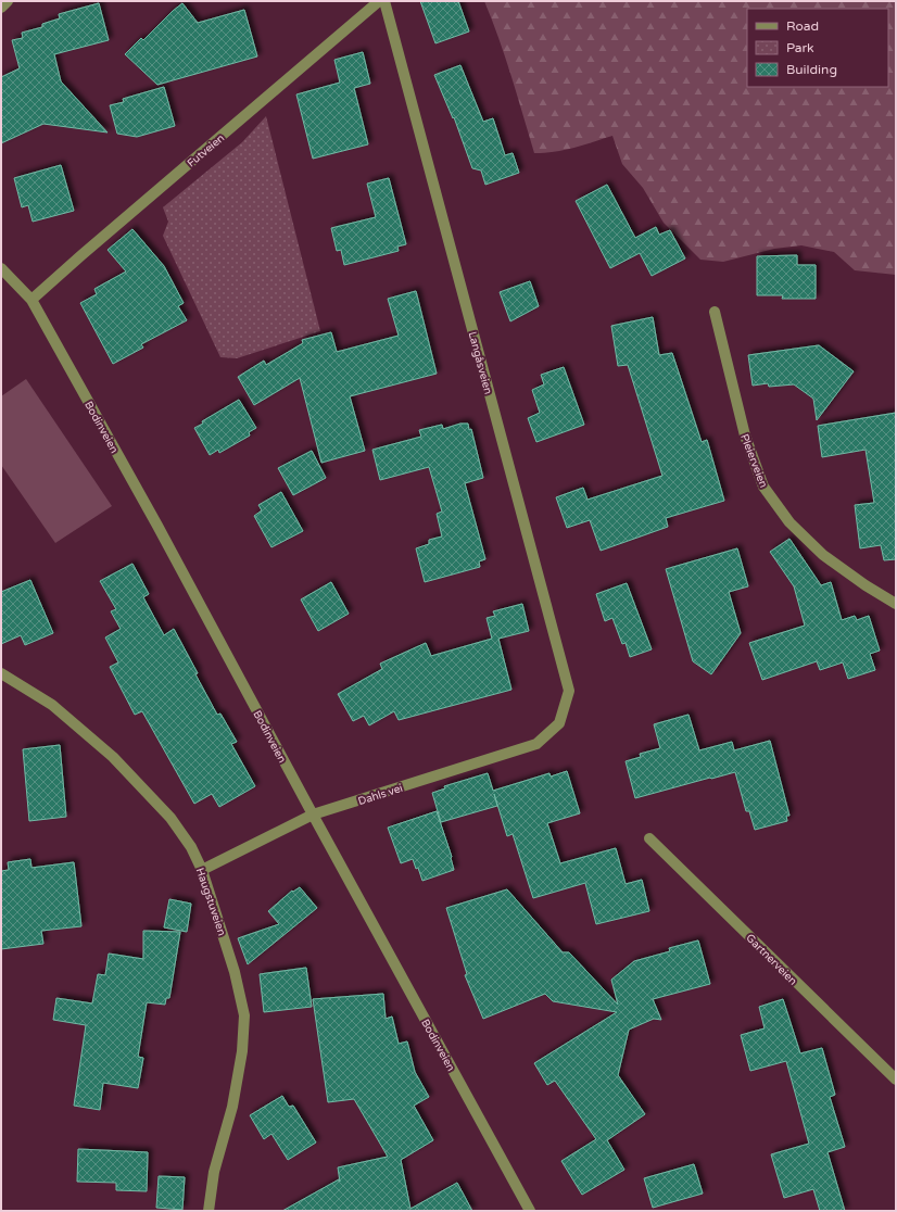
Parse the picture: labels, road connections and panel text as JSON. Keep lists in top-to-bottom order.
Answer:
{
  "streets": {
    "street": [
      "Futveien",
      "Langåsveien",
      "Bodinveien",
      "Pleierveien",
      "Dahls vei",
      "Haugstuveien",
      "Gartnerveien"
    ]
  },
  "crossings": [
    ["Futveien", "Bodinveien"],
    ["Langåsveien", "Dahls vei"],
    ["Bodinveien", "Dahls vei"],
    ["Dahls vei", "Haugstuveien"]
  ],
  "legend": ["Road", "Park", "Building"]
}
